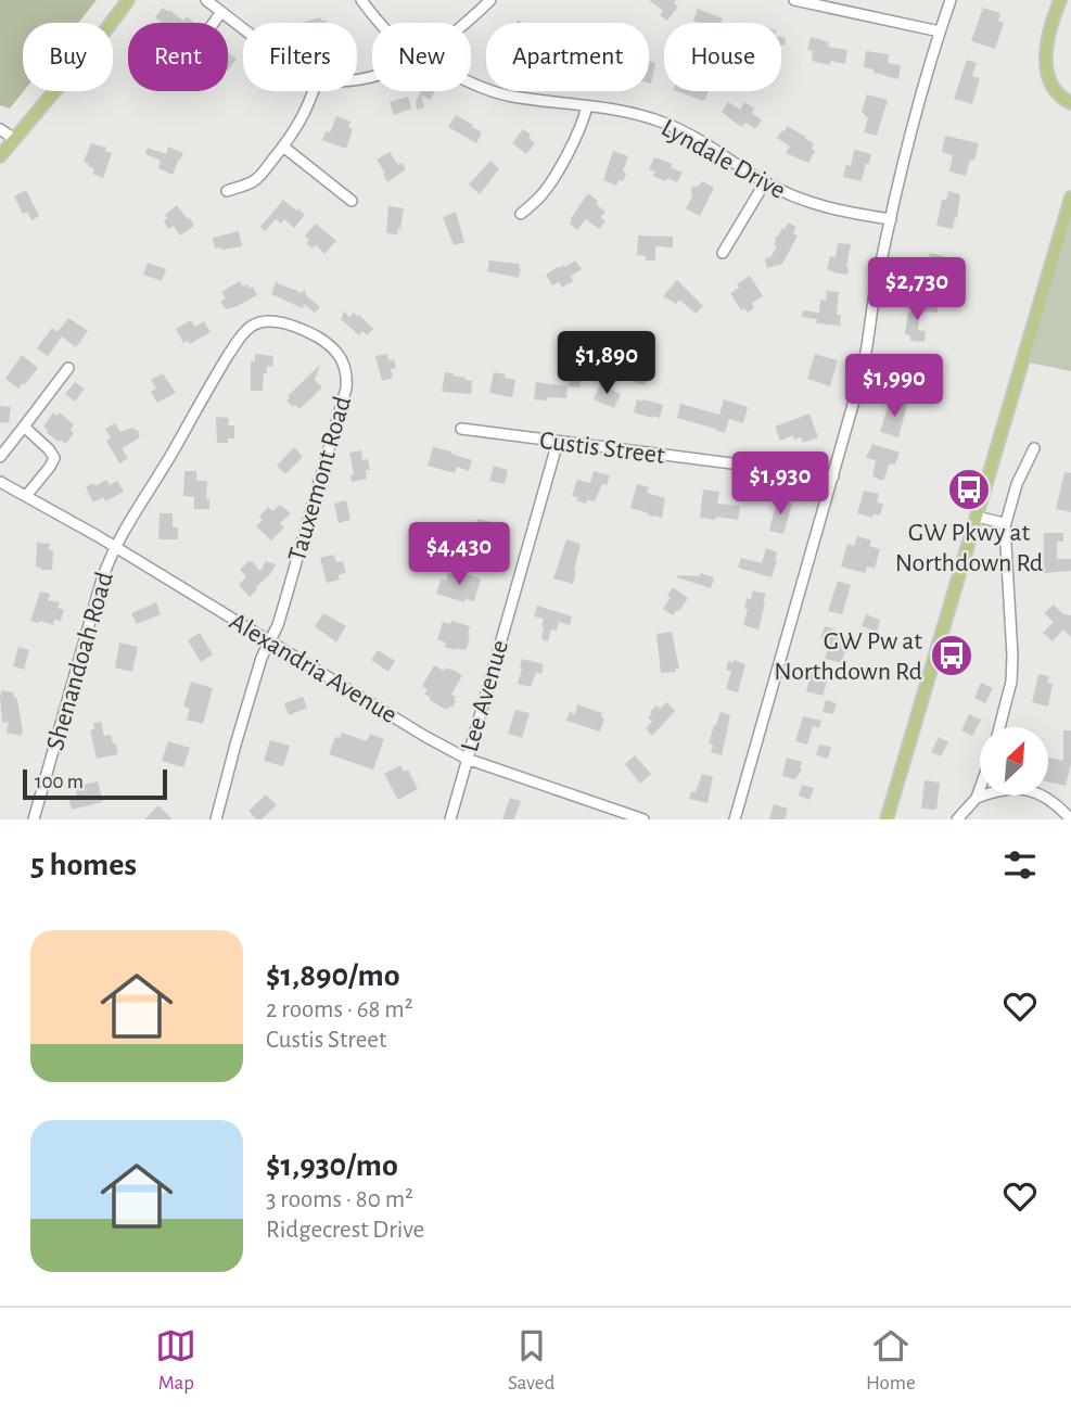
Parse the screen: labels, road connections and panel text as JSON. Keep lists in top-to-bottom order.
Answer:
{
  "streets": {
    "street": [
      "Lyndale Drive",
      "Custis Street",
      "Tauxemont Road",
      "Shenandoah Road",
      "Alexandria Avenue",
      "Lee Avenue"
    ]
  },
  "crossings": [
    ["Custis Street", "Lee Avenue"],
    ["Tauxemont Road", "Shenandoah Road"],
    ["Tauxemont Road", "Alexandria Avenue"],
    ["Shenandoah Road", "Alexandria Avenue"],
    ["Alexandria Avenue", "Lee Avenue"]
  ],
  "places": {
    "bus stop": ["GW Pkwy at Northdown Rd", "GW Pw at Northdown Rd"]
  },
  "scale_bar": "100 m",
  "north": "top right",
  "page": {
    "chip": [
      "Buy",
      "Rent",
      "Filters",
      "New",
      "Apartment",
      "House"
    ],
    "price": [
      "$2,730",
      "$1,890",
      "$1,990",
      "$1,930",
      "$4,430"
    ],
    "scale": "100 m",
    "heading": "5 homes",
    "list": [
      {
        "name": "$1,890/mo",
        "note": "2 rooms · 68 m² · Custis Street"
      },
      {
        "name": "$1,930/mo",
        "note": "3 rooms · 80 m² · Ridgecrest Drive"
      }
    ],
    "tabs": ["Map", "Saved", "Home"]
  }
}
